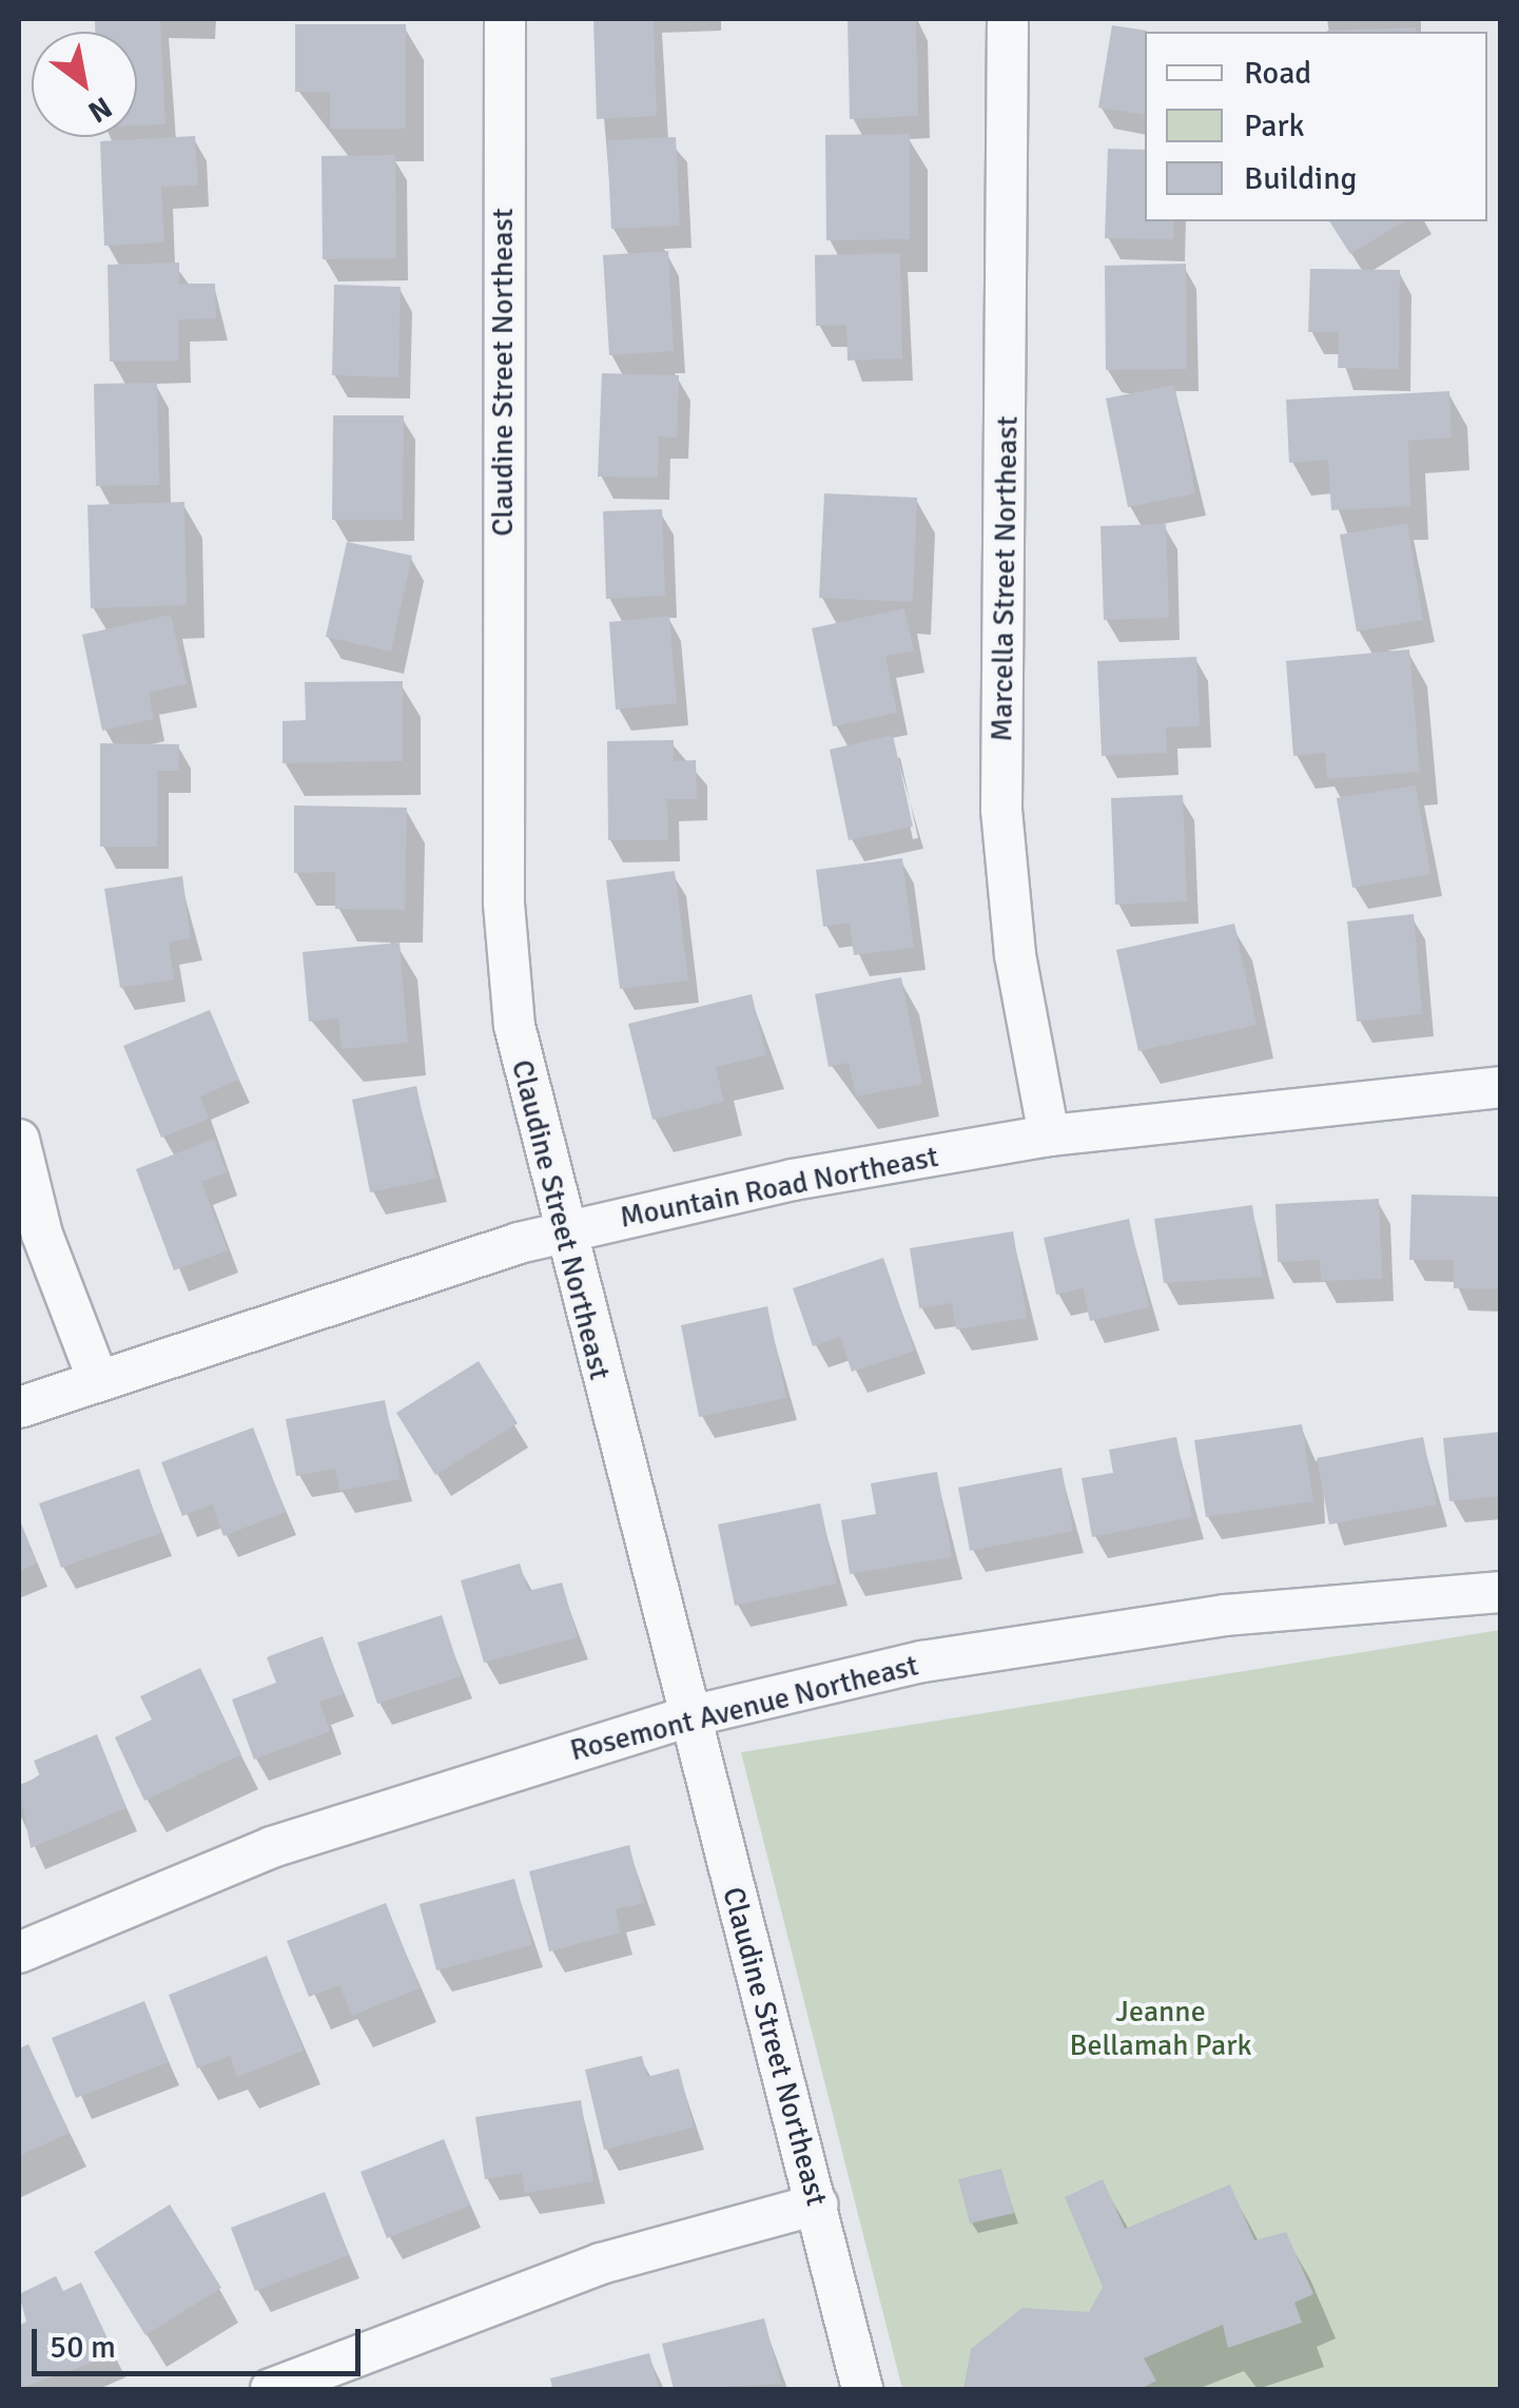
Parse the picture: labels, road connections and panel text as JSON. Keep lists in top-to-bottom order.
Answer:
{
  "streets": {
    "street": [
      "Claudine Street Northeast",
      "Marcella Street Northeast",
      "Mountain Road Northeast",
      "Rosemont Avenue Northeast"
    ]
  },
  "crossings": [
    ["Claudine Street Northeast", "Mountain Road Northeast"],
    ["Claudine Street Northeast", "Rosemont Avenue Northeast"],
    ["Marcella Street Northeast", "Mountain Road Northeast"]
  ],
  "parks": ["Jeanne Bellamah Park"],
  "legend": ["Road", "Park", "Building"],
  "scale_bar": "50 m",
  "north": "bottom right"
}
